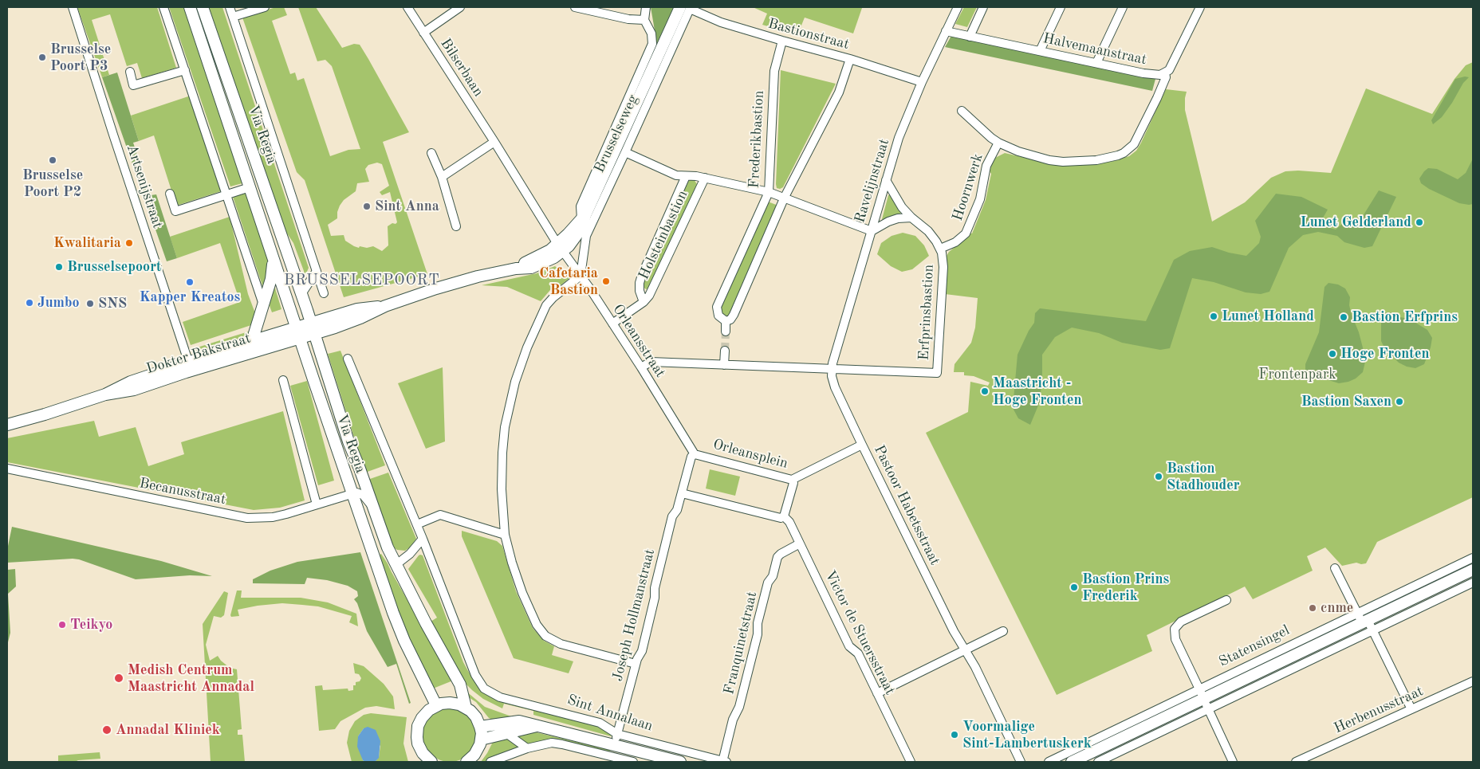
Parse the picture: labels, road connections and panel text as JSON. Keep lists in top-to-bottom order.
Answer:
{
  "streets": {
    "main road": [
      "Brusselseweg",
      "Via Regia",
      "Dokter Bakstraat",
      "Statensingel",
      "Sint Annalaan"
    ],
    "street": [
      "Bastionstraat",
      "Halvemaanstraat",
      "Bilserbaan",
      "Frederikbastion",
      "Ravelijnstraat",
      "Artsenijstraat",
      "Hoornwerk",
      "Holsteinbastion",
      "Erfprinsbastion",
      "Orleansstraat",
      "Orleansplein",
      "Becanusstraat",
      "Pastoor Habetsstraat",
      "Joseph Hollmanstraat",
      "Victor de Stuersstraat",
      "Franquinetstraat",
      "Herbenusstraat"
    ]
  },
  "crossings": [
    ["Bastionstraat", "Brusselseweg"],
    ["Bastionstraat", "Frederikbastion"],
    ["Bastionstraat", "Ravelijnstraat"],
    ["Halvemaanstraat", "Ravelijnstraat"],
    ["Bilserbaan", "Brusselseweg"],
    ["Bilserbaan", "Orleansstraat"],
    ["Brusselseweg", "Via Regia"],
    ["Brusselseweg", "Orleansstraat"],
    ["Brusselseweg", "Dokter Bakstraat"],
    ["Via Regia", "Dokter Bakstraat"],
    ["Via Regia", "Becanusstraat"],
    ["Via Regia", "Sint Annalaan"],
    ["Ravelijnstraat", "Erfprinsbastion"],
    ["Ravelijnstraat", "Pastoor Habetsstraat"],
    ["Artsenijstraat", "Dokter Bakstraat"],
    ["Hoornwerk", "Erfprinsbastion"],
    ["Holsteinbastion", "Orleansstraat"],
    ["Erfprinsbastion", "Pastoor Habetsstraat"],
    ["Orleansstraat", "Orleansplein"],
    ["Orleansplein", "Joseph Hollmanstraat"],
    ["Orleansplein", "Victor de Stuersstraat"],
    ["Joseph Hollmanstraat", "Sint Annalaan"],
    ["Victor de Stuersstraat", "Franquinetstraat"],
    ["Franquinetstraat", "Sint Annalaan"]
  ],
  "districts": ["BRUSSELSEPOORT"],
  "parks": ["Frontenpark"],
  "places": [
    "Brusselse Poort P3",
    "Brusselse Poort P2",
    "Sint Anna",
    "Lunet Gelderland",
    "Kwalitaria",
    "Brusselsepoort",
    "Cafetaria Bastion",
    "Kapper Kreatos",
    "Jumbo",
    "SNS",
    "Lunet Holland",
    "Bastion Erfprins",
    "Hoge Fronten",
    "Maastricht - Hoge Fronten",
    "Bastion Saxen",
    "Bastion Stadhouder",
    "Bastion Prins Frederik",
    "cnme",
    "Teikyo",
    "Medish Centrum Maastricht Annadal",
    "Annadal Kliniek",
    "Voormalige Sint-Lambertuskerk"
  ]
}
